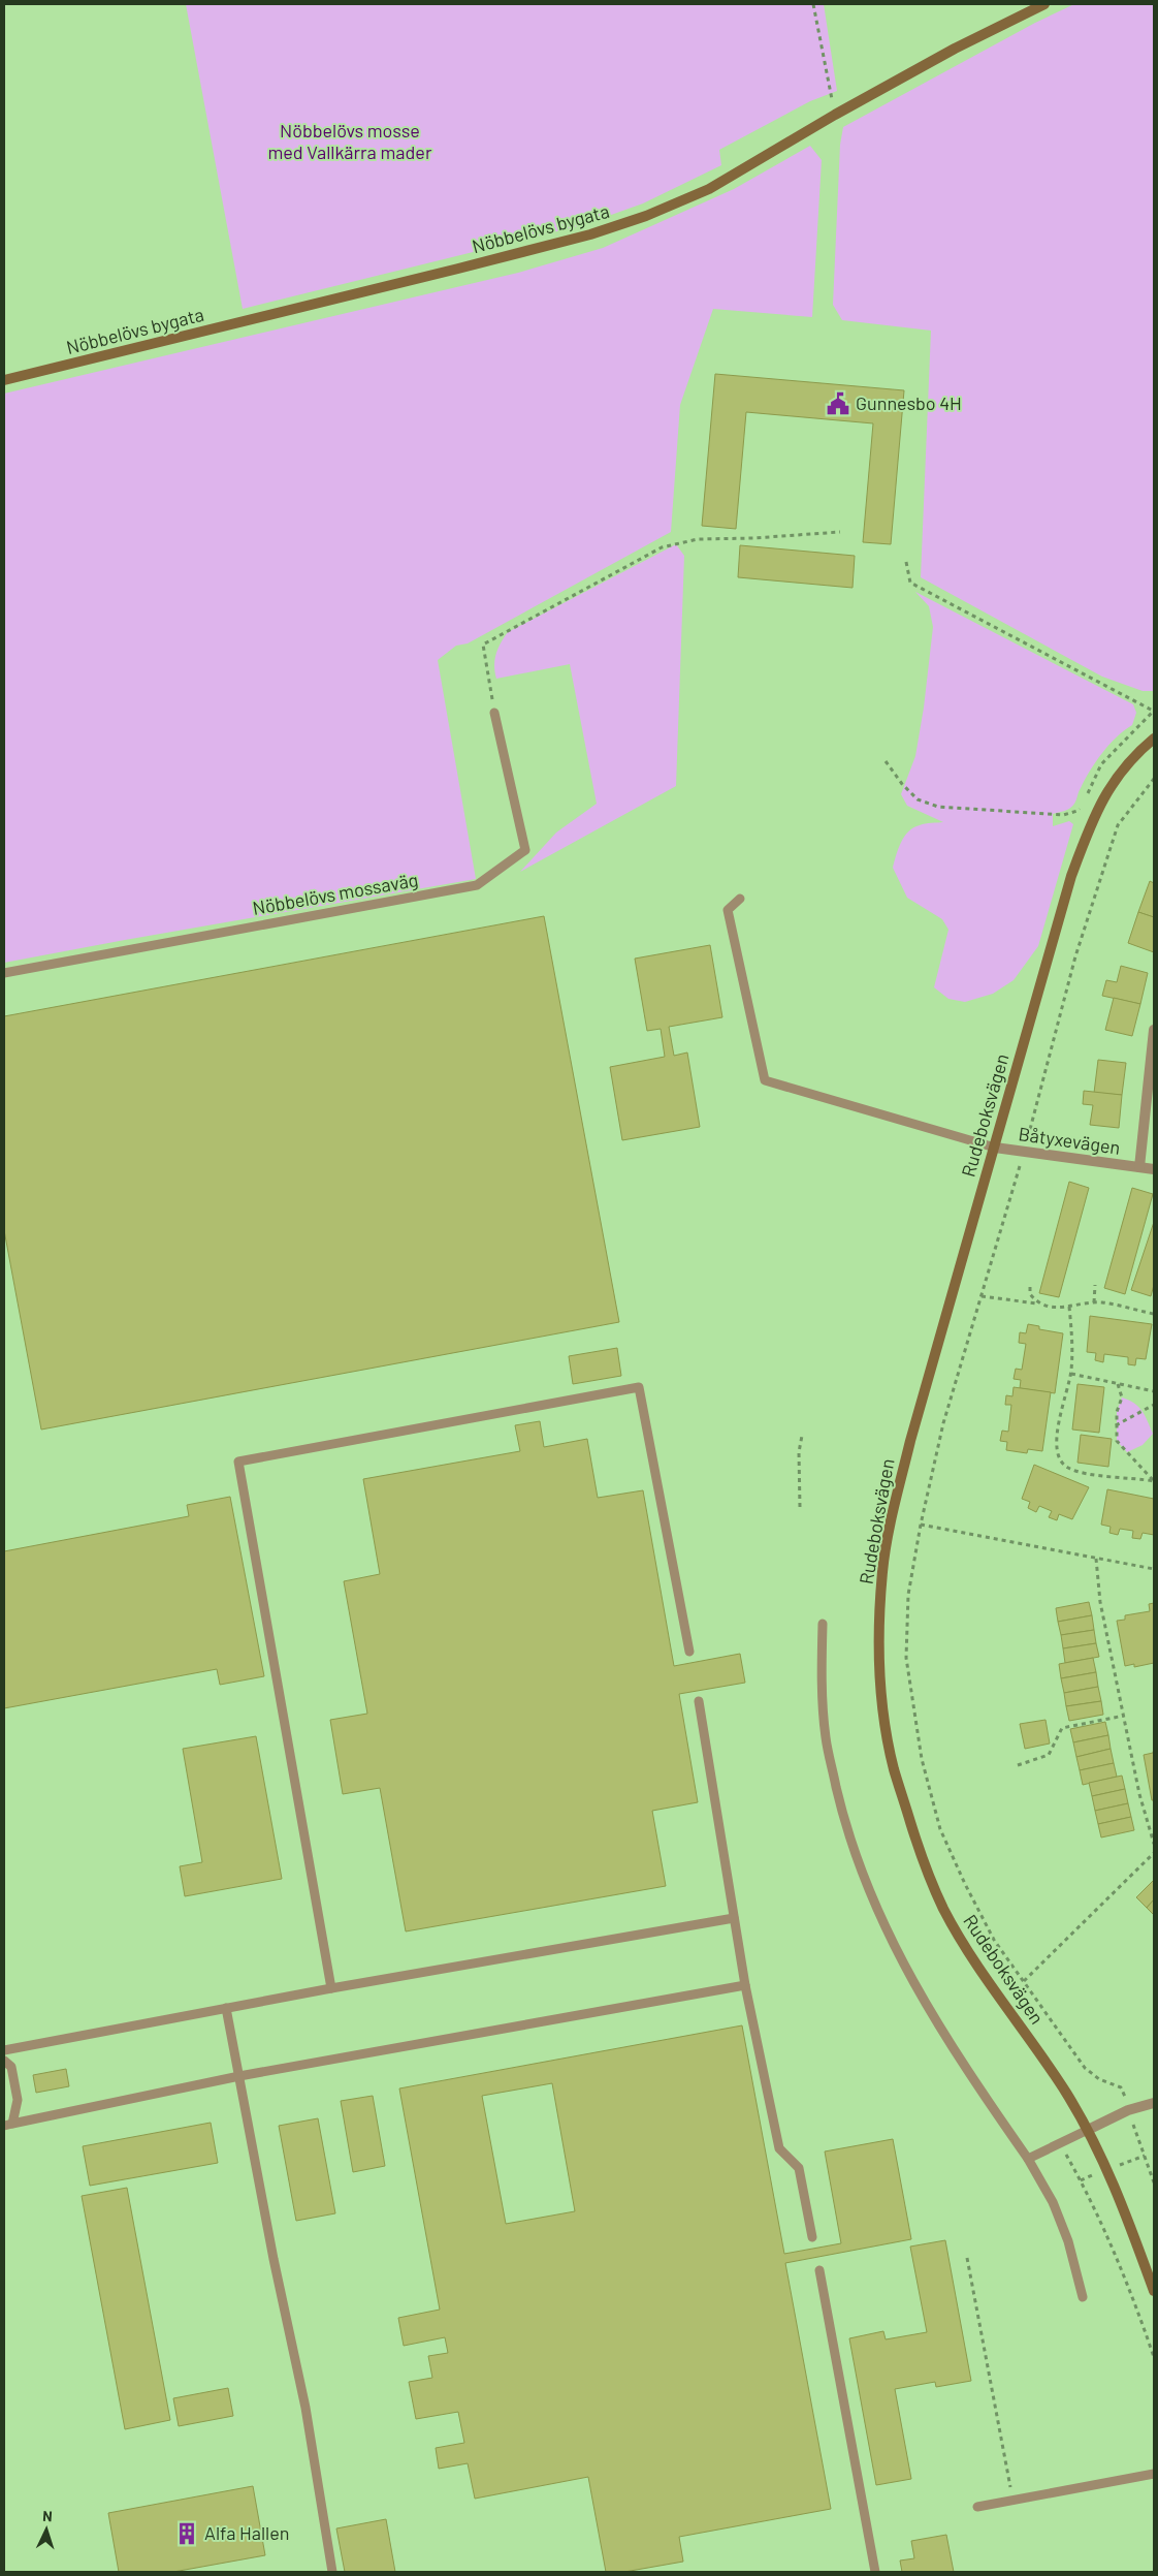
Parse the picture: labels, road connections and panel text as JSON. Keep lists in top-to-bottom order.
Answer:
{
  "streets": {
    "street": ["Nöbbelövs bygata", "Rudeboksvägen", "Båtyxevägen"],
    "lane": ["Nöbbelövs mossaväg"]
  },
  "crossings": [
    ["Rudeboksvägen", "Båtyxevägen"]
  ],
  "parks": ["Nöbbelövs mosse med Vallkärra mader"],
  "places": {
    "public building": ["Gunnesbo 4H"],
    "building": ["Alfa Hallen"]
  },
  "north": "top"
}
